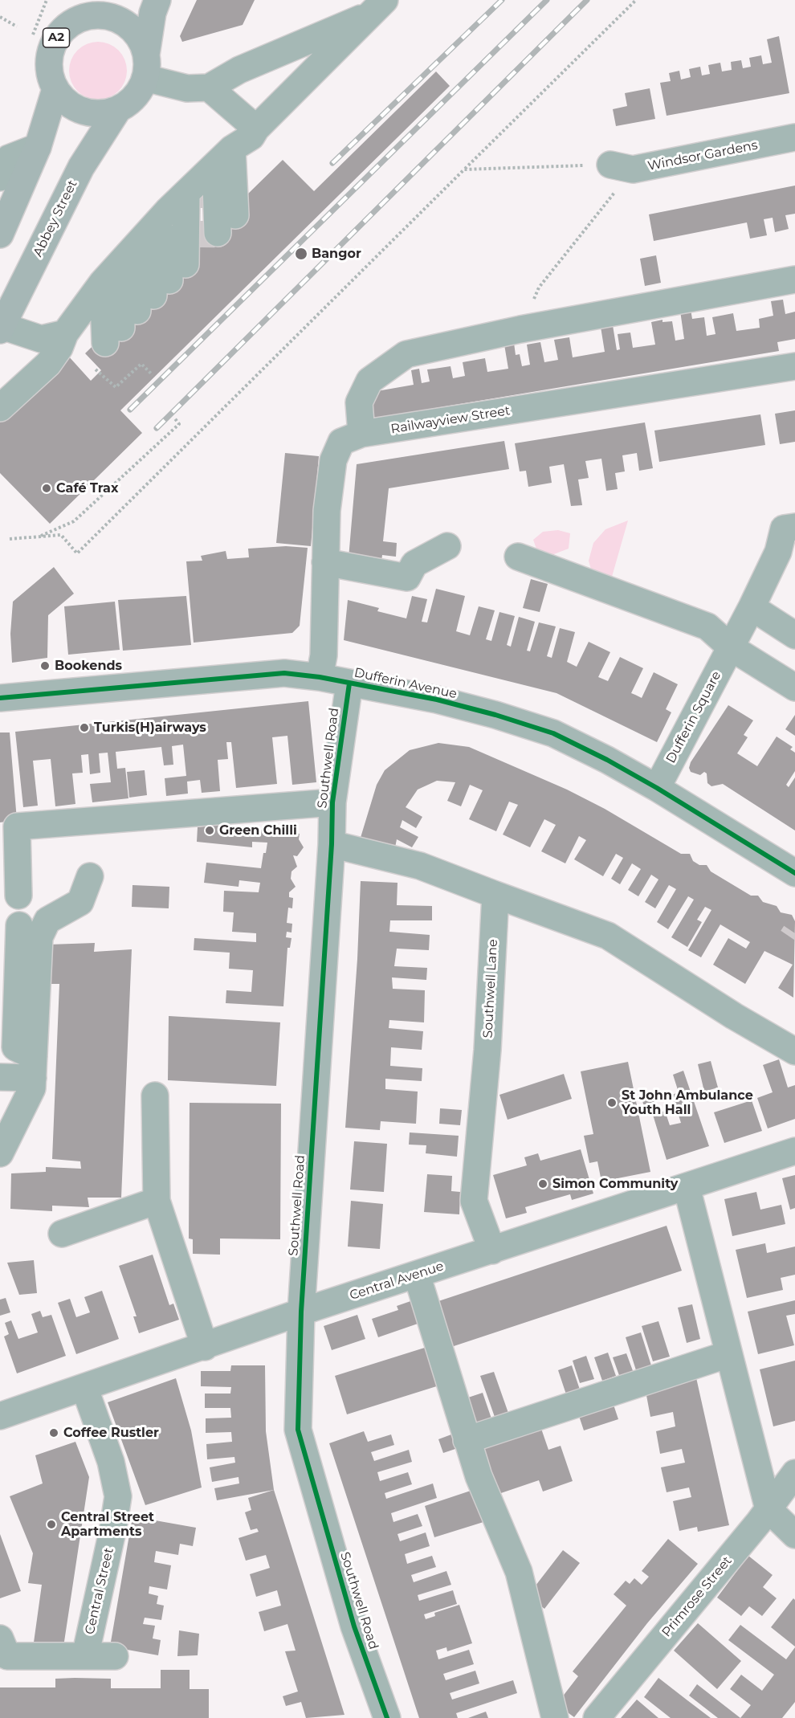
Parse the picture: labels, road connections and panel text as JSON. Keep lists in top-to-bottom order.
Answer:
{
  "streets": {
    "main road": ["A2", "Abbey Street"],
    "street": [
      "Windsor Gardens",
      "Railwayview Street",
      "Dufferin Avenue",
      "Dufferin Square",
      "Southwell Road",
      "Southwell Lane",
      "Central Avenue",
      "Central Street",
      "Primrose Street"
    ]
  },
  "crossings": [
    ["A2", "Abbey Street"],
    ["Railwayview Street", "Dufferin Avenue"],
    ["Dufferin Avenue", "Dufferin Square"],
    ["Dufferin Avenue", "Southwell Road"],
    ["Southwell Road", "Central Avenue"],
    ["Southwell Lane", "Central Avenue"],
    ["Central Avenue", "Central Street"]
  ],
  "places": [
    "Bangor",
    "Café Trax",
    "Bookends",
    "Turkis(H)airways",
    "Green Chilli",
    "St John Ambulance Youth Hall",
    "Simon Community",
    "Coffee Rustler",
    "Central Street Apartments"
  ]
}
